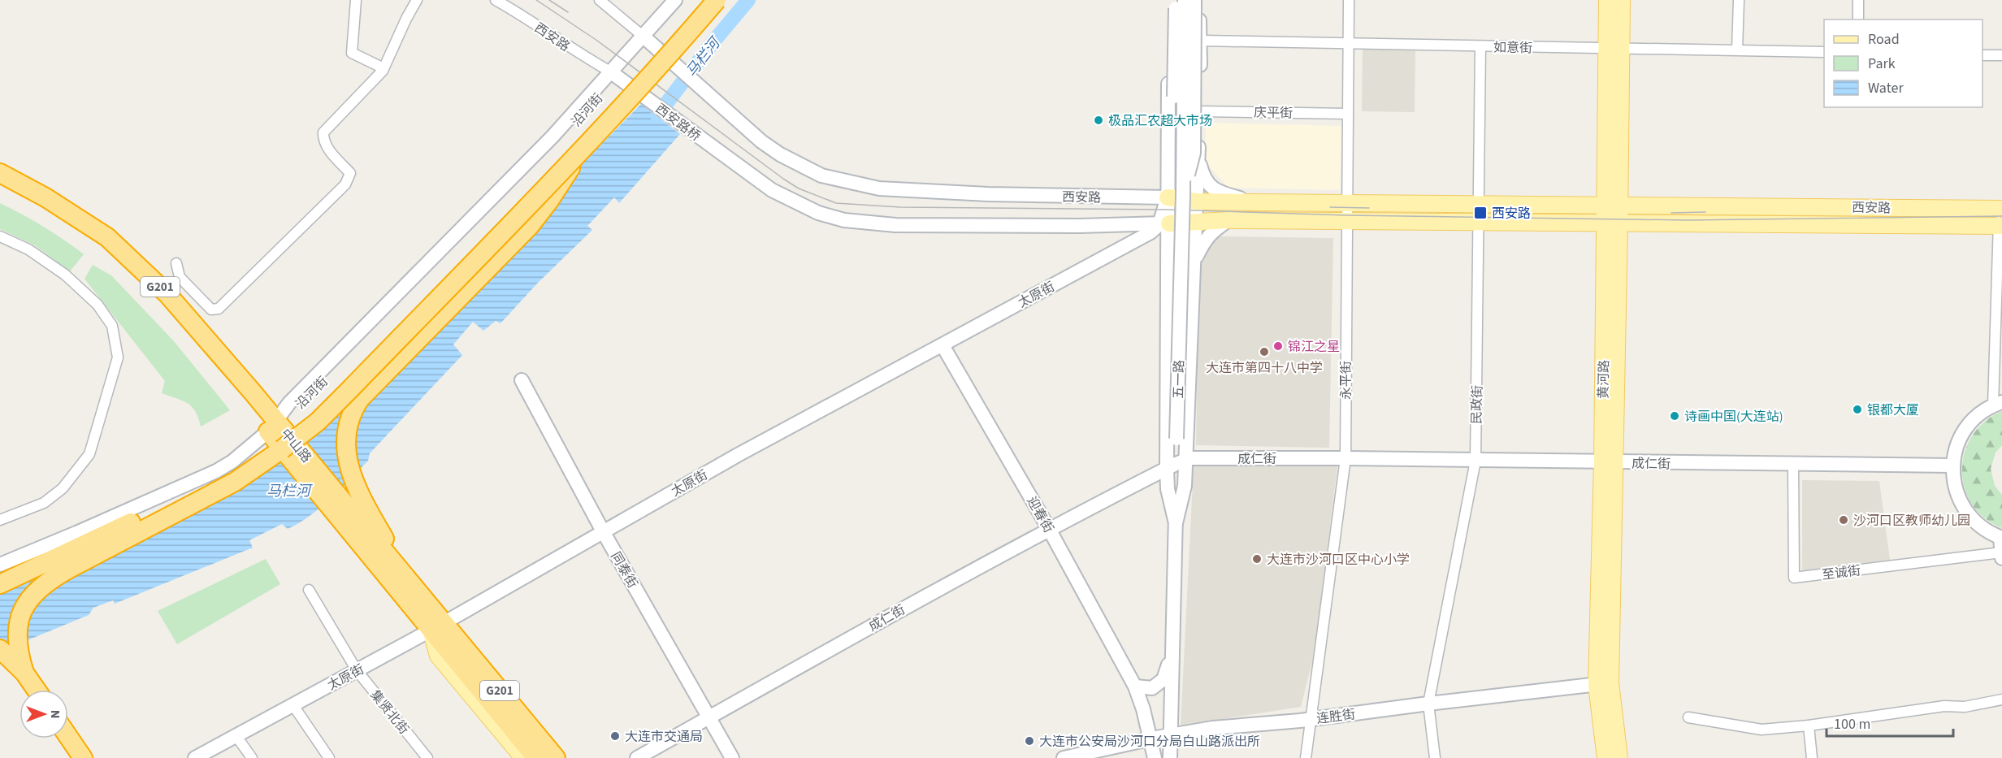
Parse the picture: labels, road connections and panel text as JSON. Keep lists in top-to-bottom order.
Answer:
{
  "streets": {
    "highway": ["G201", "中山路"],
    "main road": ["西安路", "黄河路"],
    "street": [
      "如意街",
      "沿河街",
      "庆平街",
      "西安路桥",
      "太原街",
      "五一路",
      "永平街",
      "民政街",
      "成仁街",
      "迎春街",
      "同泰街",
      "至诚街",
      "集贤北街",
      "连胜街"
    ]
  },
  "crossings": [
    ["西安路", "沿河街"],
    ["西安路", "西安路桥"],
    ["西安路", "太原街"],
    ["西安路", "五一路"],
    ["西安路", "黄河路"],
    ["西安路", "永平街"],
    ["西安路", "民政街"],
    ["如意街", "黄河路"],
    ["如意街", "永平街"],
    ["如意街", "民政街"],
    ["沿河街", "西安路桥"],
    ["沿河街", "中山路"],
    ["庆平街", "永平街"],
    ["西安路桥", "太原街"],
    ["太原街", "五一路"],
    ["太原街", "中山路"],
    ["太原街", "迎春街"],
    ["太原街", "同泰街"],
    ["太原街", "集贤北街"],
    ["五一路", "成仁街"],
    ["五一路", "连胜街"],
    ["黄河路", "成仁街"],
    ["黄河路", "连胜街"],
    ["永平街", "成仁街"],
    ["永平街", "连胜街"],
    ["民政街", "成仁街"],
    ["民政街", "连胜街"],
    ["成仁街", "迎春街"],
    ["成仁街", "同泰街"],
    ["成仁街", "至诚街"],
    ["迎春街", "连胜街"]
  ],
  "water": ["马栏河"],
  "places": {
    "other": [
      "极品汇农超大市场",
      "锦江之星",
      "大连市第四十八中学",
      "银都大厦",
      "诗画中国(大连站)",
      "沙河口区教师幼儿园",
      "大连市沙河口区中心小学",
      "大连市交通局",
      "大连市公安局沙河口分局白山路派出所"
    ],
    "transit": ["西安路"]
  },
  "legend": ["Road", "Park", "Water"],
  "scale_bar": "100 m",
  "north": "right"
}
